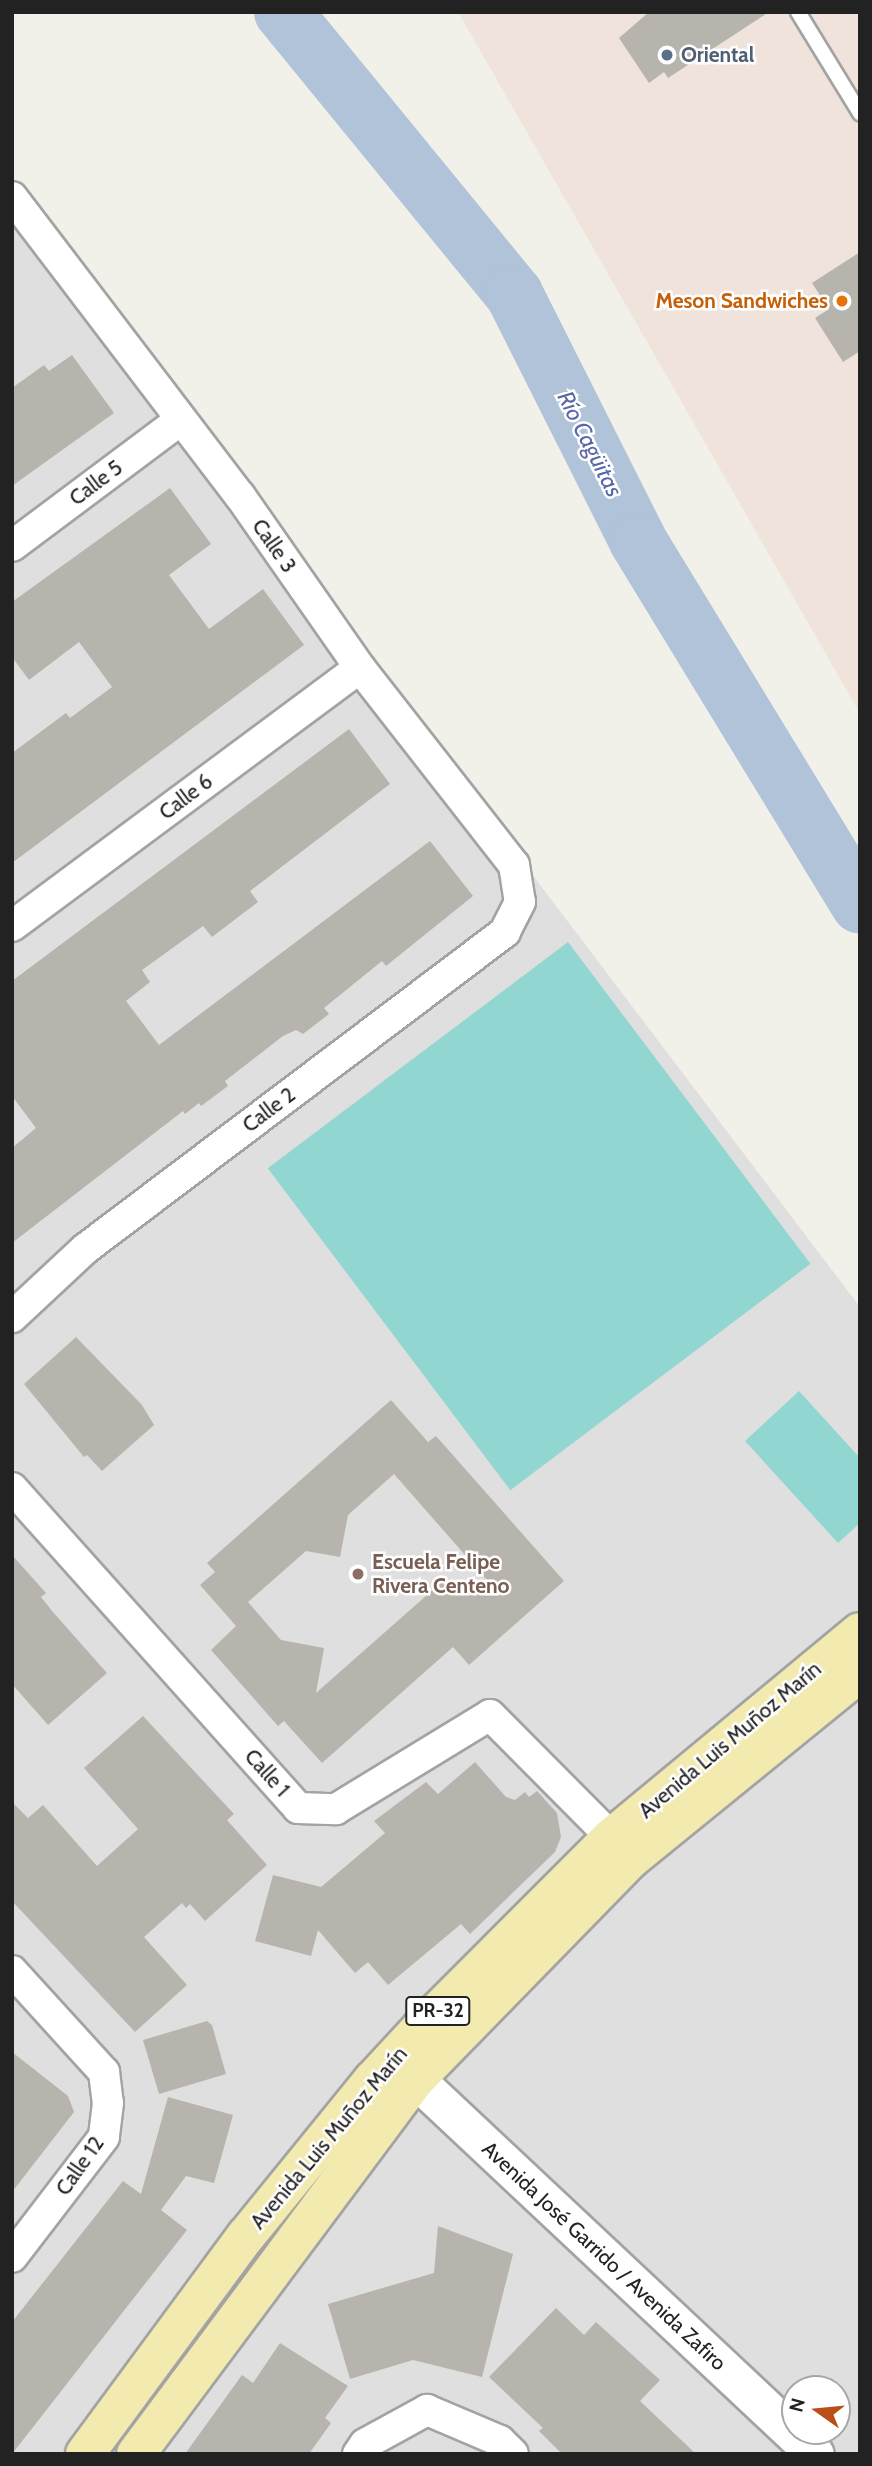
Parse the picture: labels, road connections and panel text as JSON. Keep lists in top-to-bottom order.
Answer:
{
  "streets": {
    "main road": ["Avenida Luis Muñoz Marín", "PR-32"],
    "street": [
      "Calle 5",
      "Calle 3",
      "Calle 6",
      "Calle 2",
      "Calle 1",
      "Calle 12",
      "Avenida José Garrido / Avenida Zafiro"
    ]
  },
  "crossings": [
    ["Calle 5", "Calle 3"],
    ["Calle 3", "Calle 6"],
    ["Calle 3", "Calle 2"],
    ["Avenida Luis Muñoz Marín", "Calle 1"],
    ["Avenida Luis Muñoz Marín", "Avenida José Garrido / Avenida Zafiro"]
  ],
  "water": ["Río Cagüitas"],
  "places": ["Oriental", "Meson Sandwiches", "Escuela Felipe Rivera Centeno"],
  "north": "left"
}
